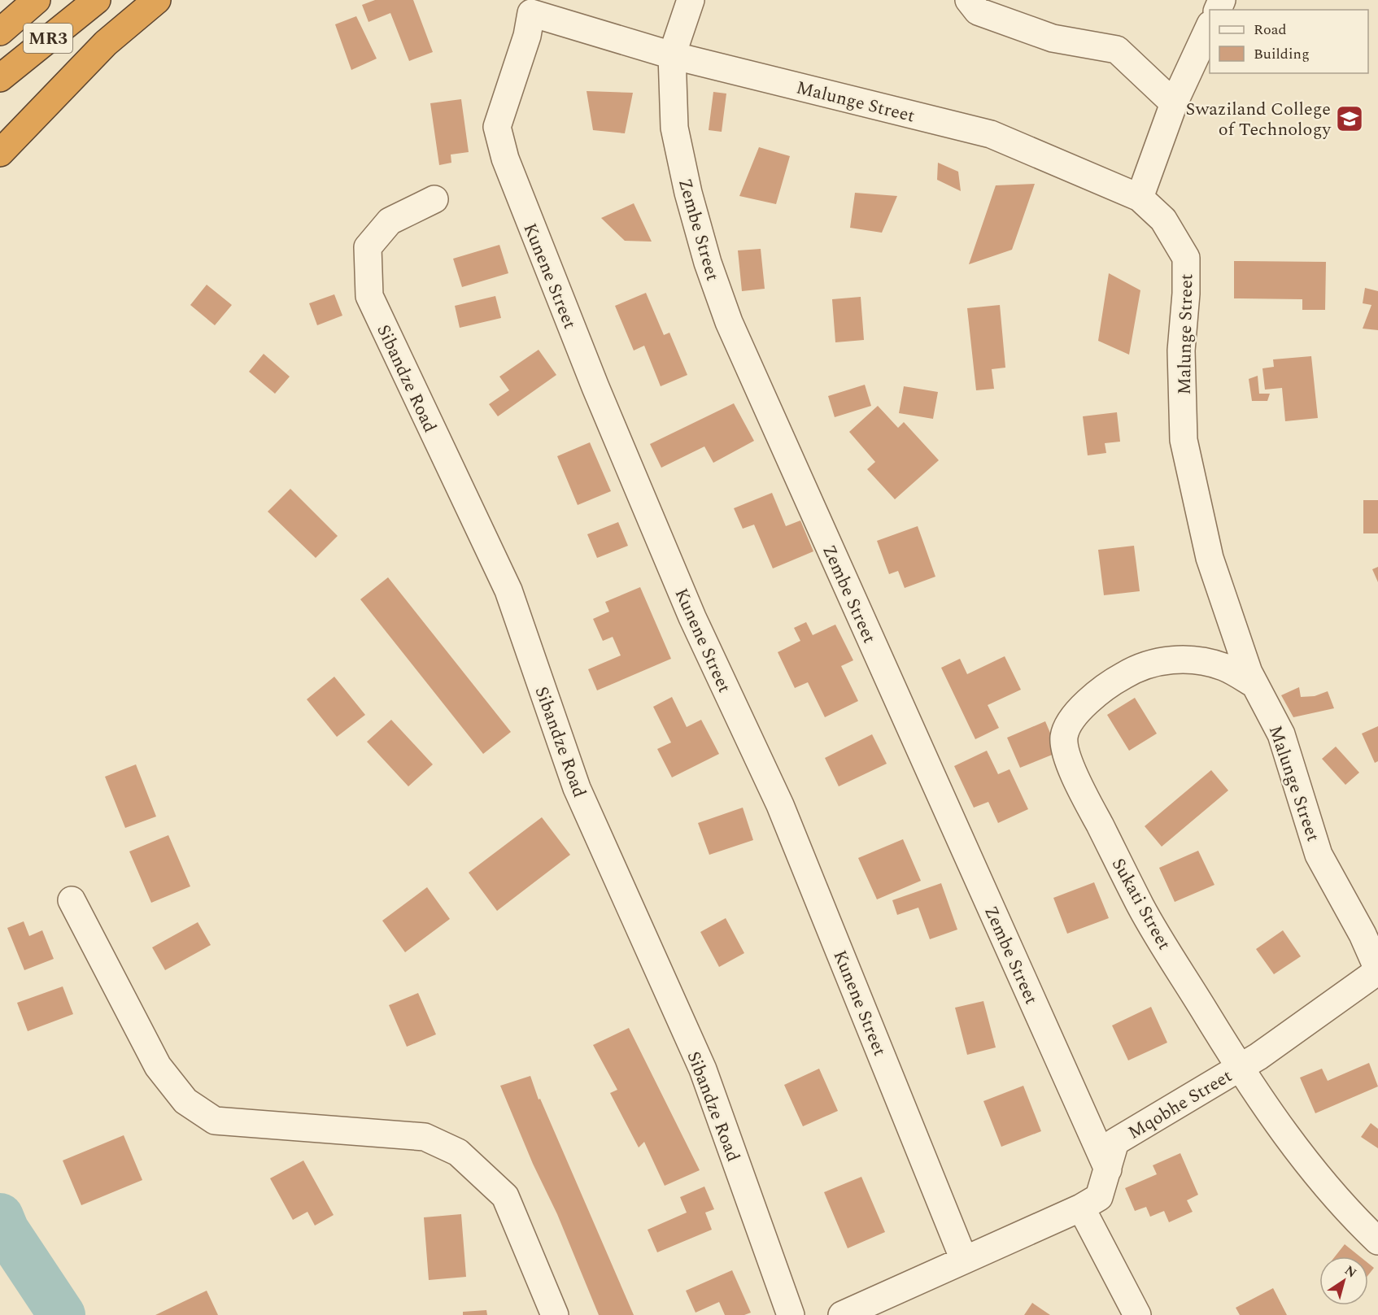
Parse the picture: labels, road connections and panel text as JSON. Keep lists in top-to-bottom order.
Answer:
{
  "streets": {
    "highway": ["MR3"],
    "street": [
      "Malunge Street",
      "Zembe Street",
      "Kunene Street",
      "Sibandze Road",
      "Sukati Street",
      "Mqobhe Street"
    ]
  },
  "crossings": [
    ["Malunge Street", "Zembe Street"],
    ["Malunge Street", "Kunene Street"],
    ["Malunge Street", "Sukati Street"],
    ["Malunge Street", "Mqobhe Street"],
    ["Zembe Street", "Mqobhe Street"],
    ["Kunene Street", "Mqobhe Street"],
    ["Sukati Street", "Mqobhe Street"]
  ],
  "places": {
    "school or university": ["Swaziland College of Technology"]
  },
  "legend": ["Road", "Building"],
  "north": "top right"
}
